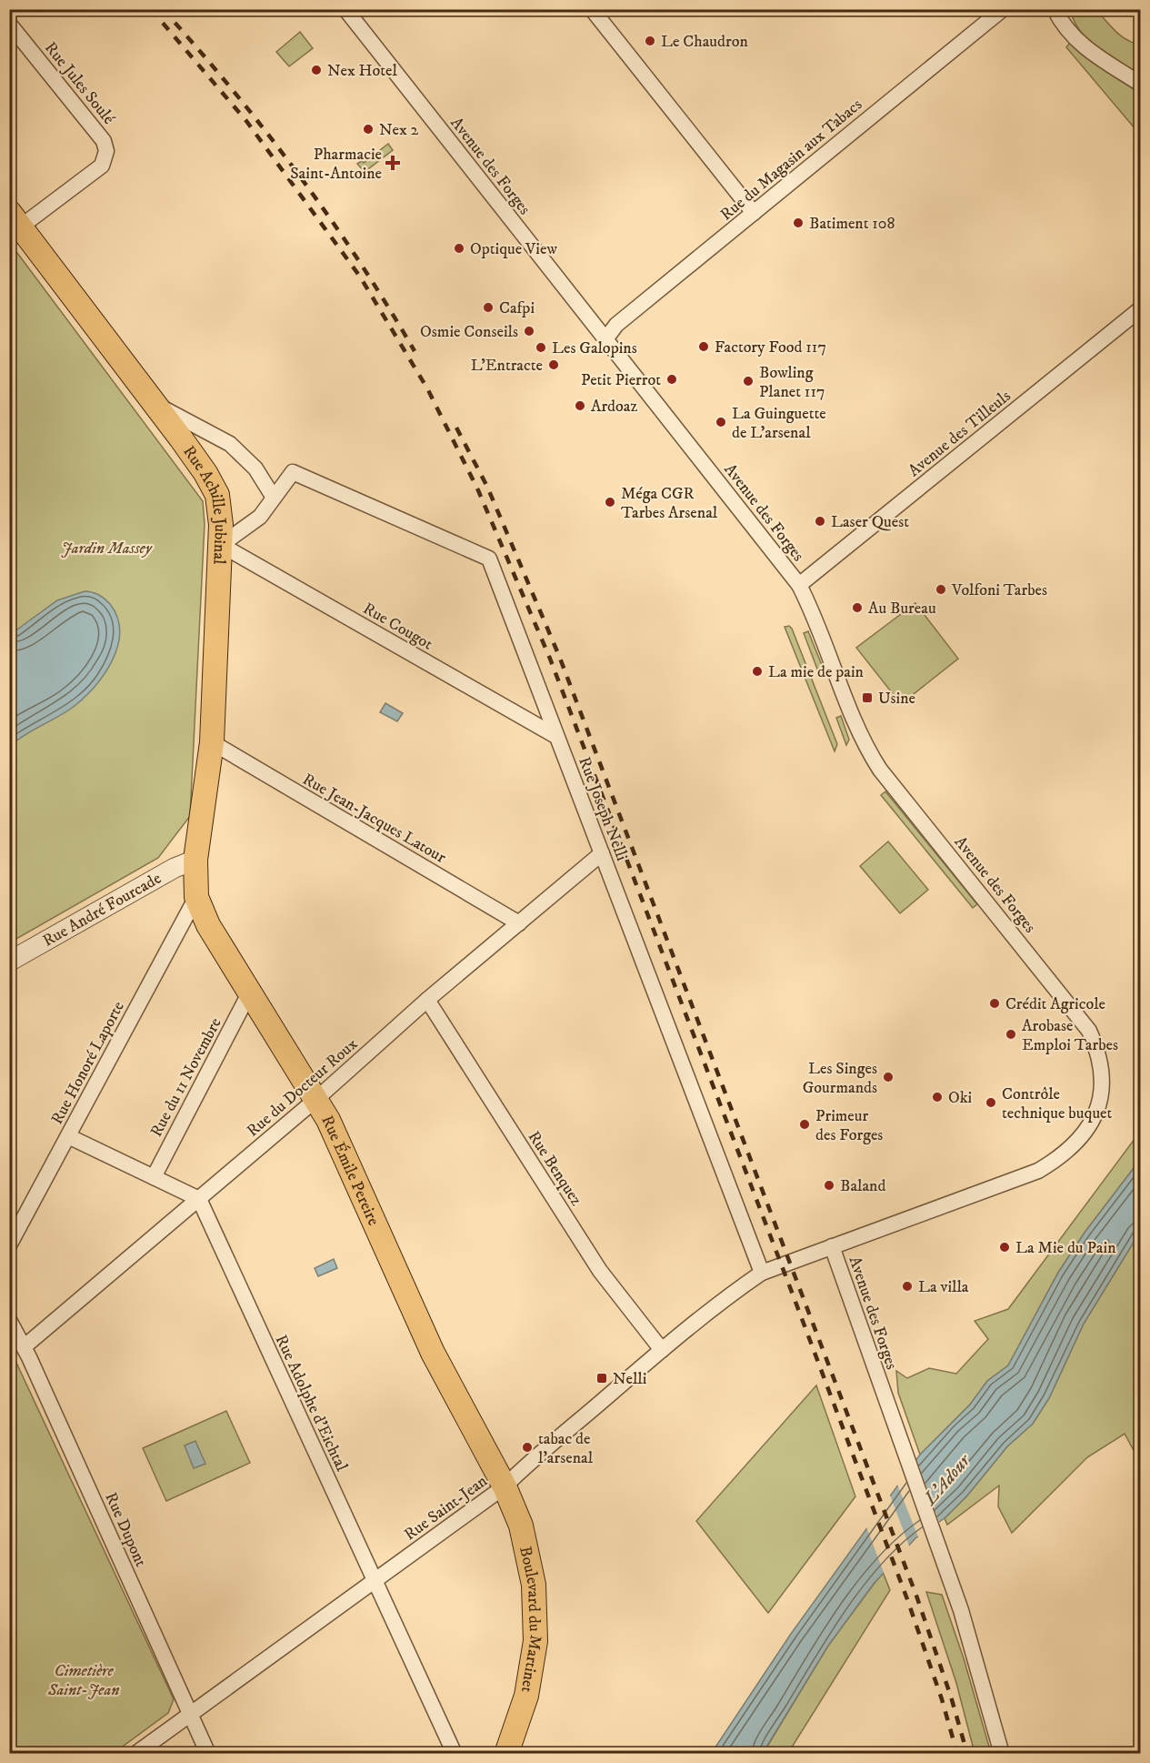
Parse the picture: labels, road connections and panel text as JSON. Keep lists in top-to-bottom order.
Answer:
{
  "streets": {
    "main road": ["Rue Achille Jubinal", "Rue Émile Pereire", "Boulevard du Martinet"],
    "street": [
      "Rue Jules Soulé",
      "Rue du Magasin aux Tabacs",
      "Avenue des Forges",
      "Avenue des Tilleuls",
      "Rue Cougot",
      "Rue Joseph Nelli",
      "Rue Jean-Jacques Latour",
      "Rue André Fourcade",
      "Rue Honoré Laporte",
      "Rue du 11 Novembre",
      "Rue du Docteur Roux",
      "Rue Benquez",
      "Rue Adolphe d'Eichtal",
      "Rue Saint-Jean",
      "Rue Dupont"
    ]
  },
  "crossings": [
    ["Rue Jules Soulé", "Rue Achille Jubinal"],
    ["Rue du Magasin aux Tabacs", "Avenue des Forges"],
    ["Avenue des Forges", "Avenue des Tilleuls"],
    ["Avenue des Forges", "Rue Saint-Jean"],
    ["Rue Achille Jubinal", "Rue Cougot"],
    ["Rue Achille Jubinal", "Rue Jean-Jacques Latour"],
    ["Rue Achille Jubinal", "Rue André Fourcade"],
    ["Rue Achille Jubinal", "Rue Émile Pereire"],
    ["Rue Cougot", "Rue Joseph Nelli"],
    ["Rue Joseph Nelli", "Rue du Docteur Roux"],
    ["Rue Joseph Nelli", "Rue Saint-Jean"],
    ["Rue Jean-Jacques Latour", "Rue du Docteur Roux"],
    ["Rue André Fourcade", "Rue Émile Pereire"],
    ["Rue Honoré Laporte", "Rue Émile Pereire"],
    ["Rue du 11 Novembre", "Rue Émile Pereire"],
    ["Rue du Docteur Roux", "Rue Benquez"],
    ["Rue du Docteur Roux", "Rue Émile Pereire"],
    ["Rue du Docteur Roux", "Rue Adolphe d'Eichtal"],
    ["Rue du Docteur Roux", "Rue Dupont"],
    ["Rue Benquez", "Rue Saint-Jean"],
    ["Rue Émile Pereire", "Rue Saint-Jean"],
    ["Rue Émile Pereire", "Boulevard du Martinet"],
    ["Rue Adolphe d'Eichtal", "Rue Saint-Jean"],
    ["Rue Saint-Jean", "Rue Dupont"],
    ["Rue Saint-Jean", "Boulevard du Martinet"]
  ],
  "water": ["L'Adour"],
  "parks": ["Jardin Massey", "Cimetière Saint-Jean"],
  "places": {
    "other": [
      "Le Chaudron",
      "Nex Hotel",
      "Nex 2",
      "Batiment 108",
      "Optique View",
      "Cafpi",
      "Osmie Conseils",
      "Factory Food 117",
      "Les Galopins",
      "L'Entracte",
      "Petit Pierrot",
      "Bowling Planet 117",
      "Ardoaz",
      "La Guinguette de L'arsenal",
      "Méga CGR Tarbes Arsenal",
      "Laser Quest",
      "Volfoni Tarbes",
      "Au Bureau",
      "La mie de pain",
      "Crédit Agricole",
      "Arobase Emploi Tarbes",
      "Les Singes Gourmands",
      "Oki",
      "Contrôle technique buquet",
      "Primeur des Forges",
      "Baland",
      "La Mie du Pain",
      "La villa",
      "tabac de l'arsenal"
    ],
    "health": ["Pharmacie Saint-Antoine"],
    "transit": ["Usine", "Nelli"]
  }
}
